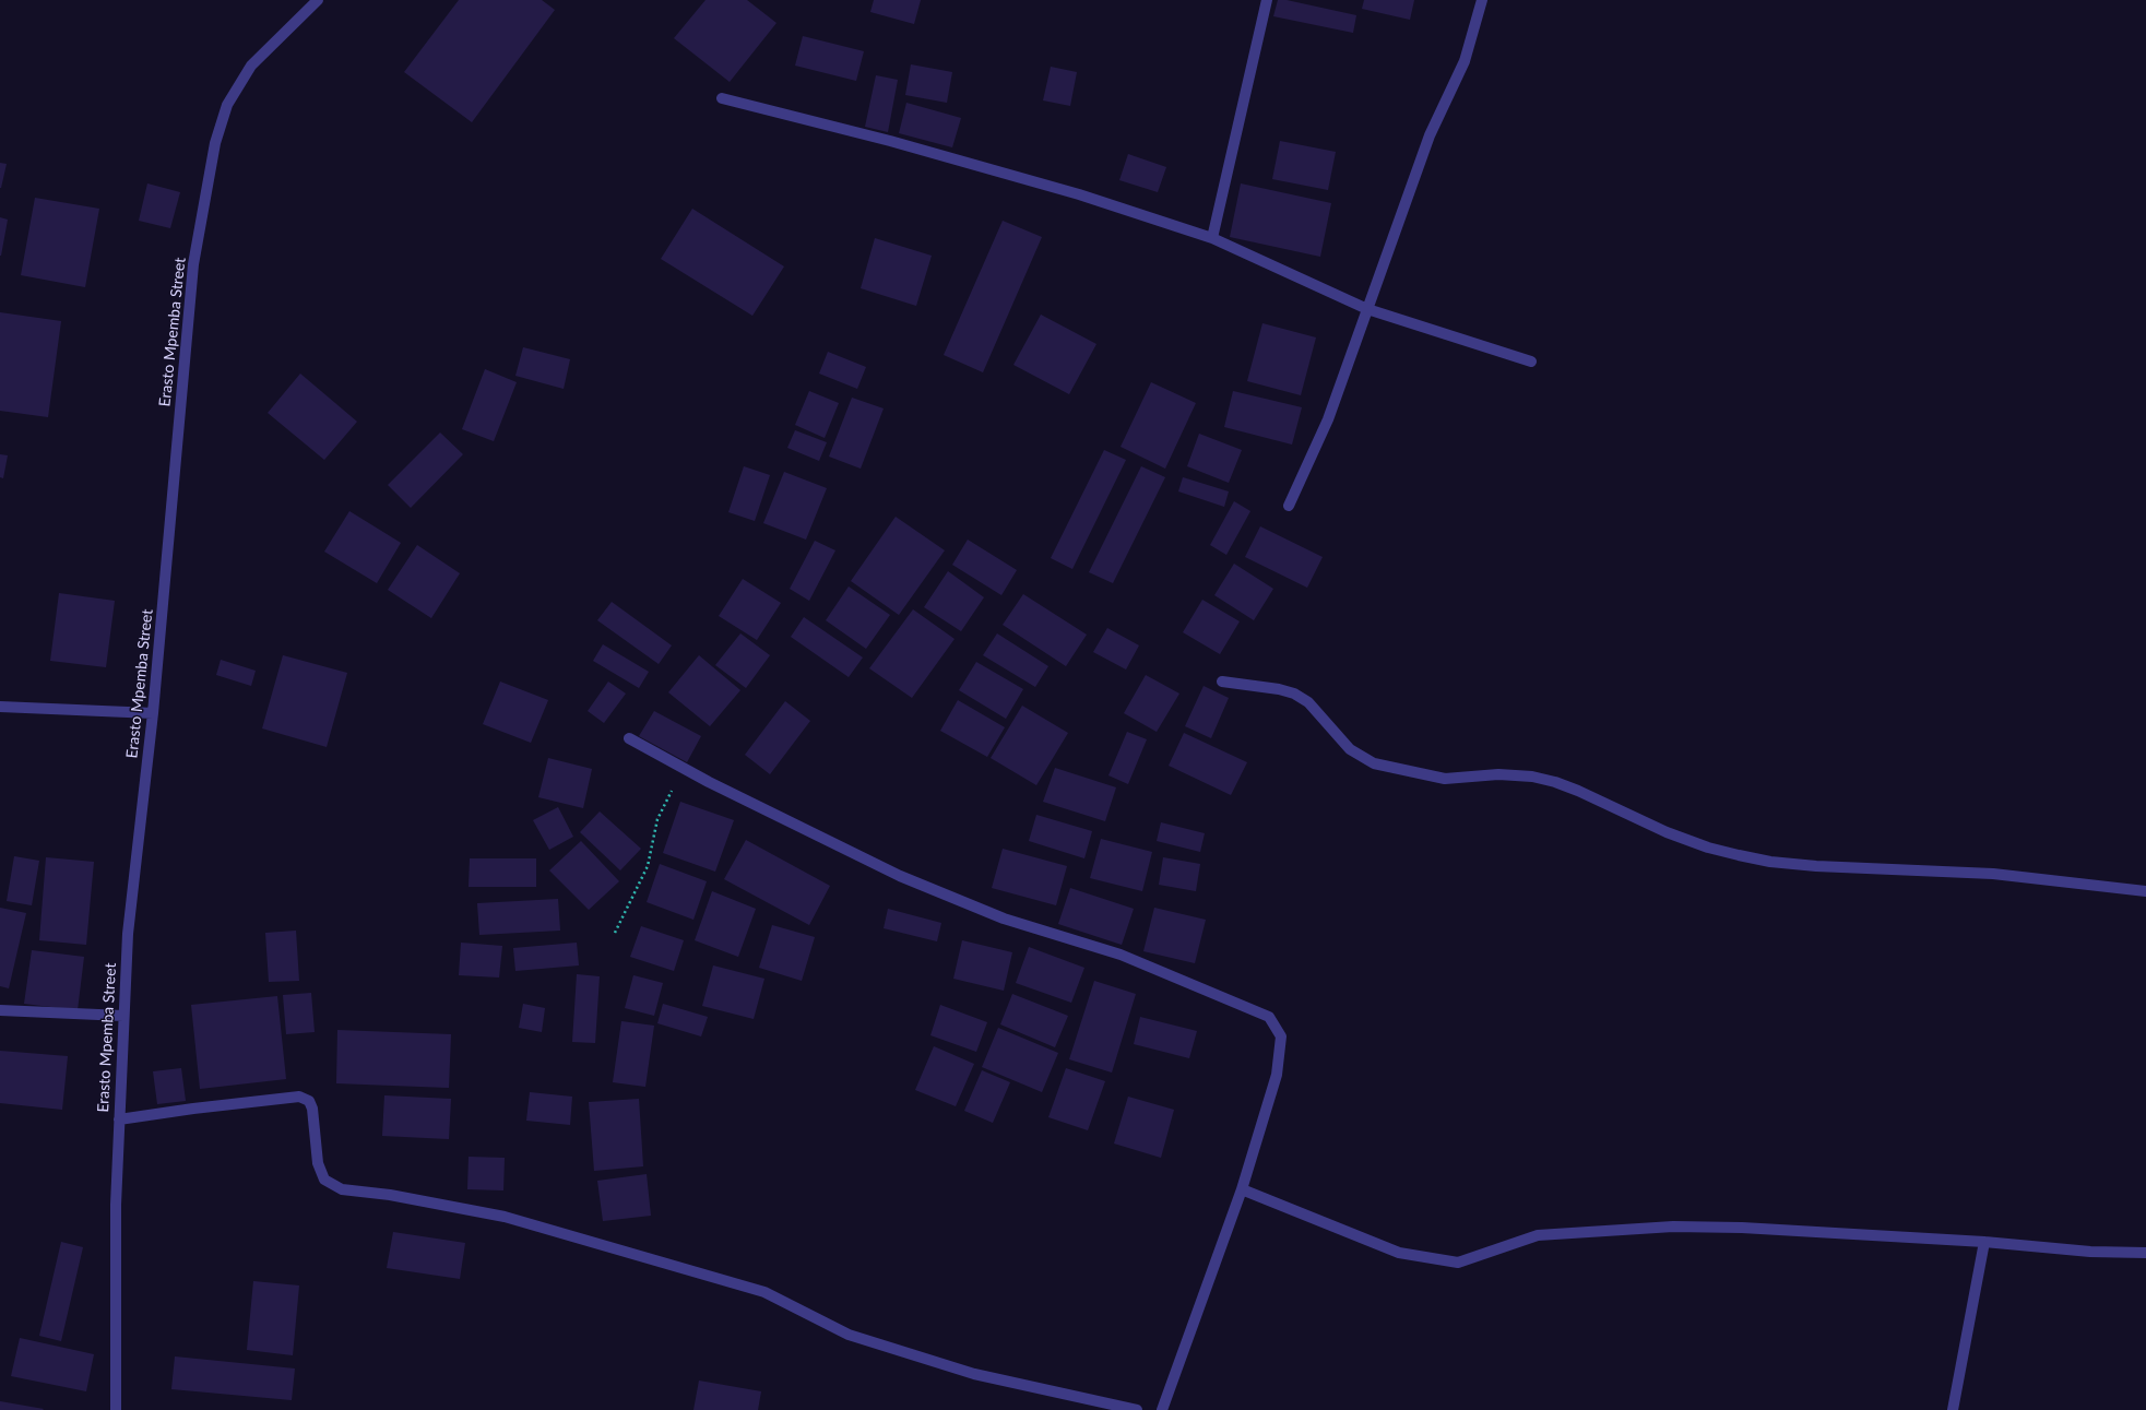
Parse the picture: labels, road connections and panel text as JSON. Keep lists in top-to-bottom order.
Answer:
{
  "streets": {
    "street": ["Erasto Mpemba Street"]
  }
}
